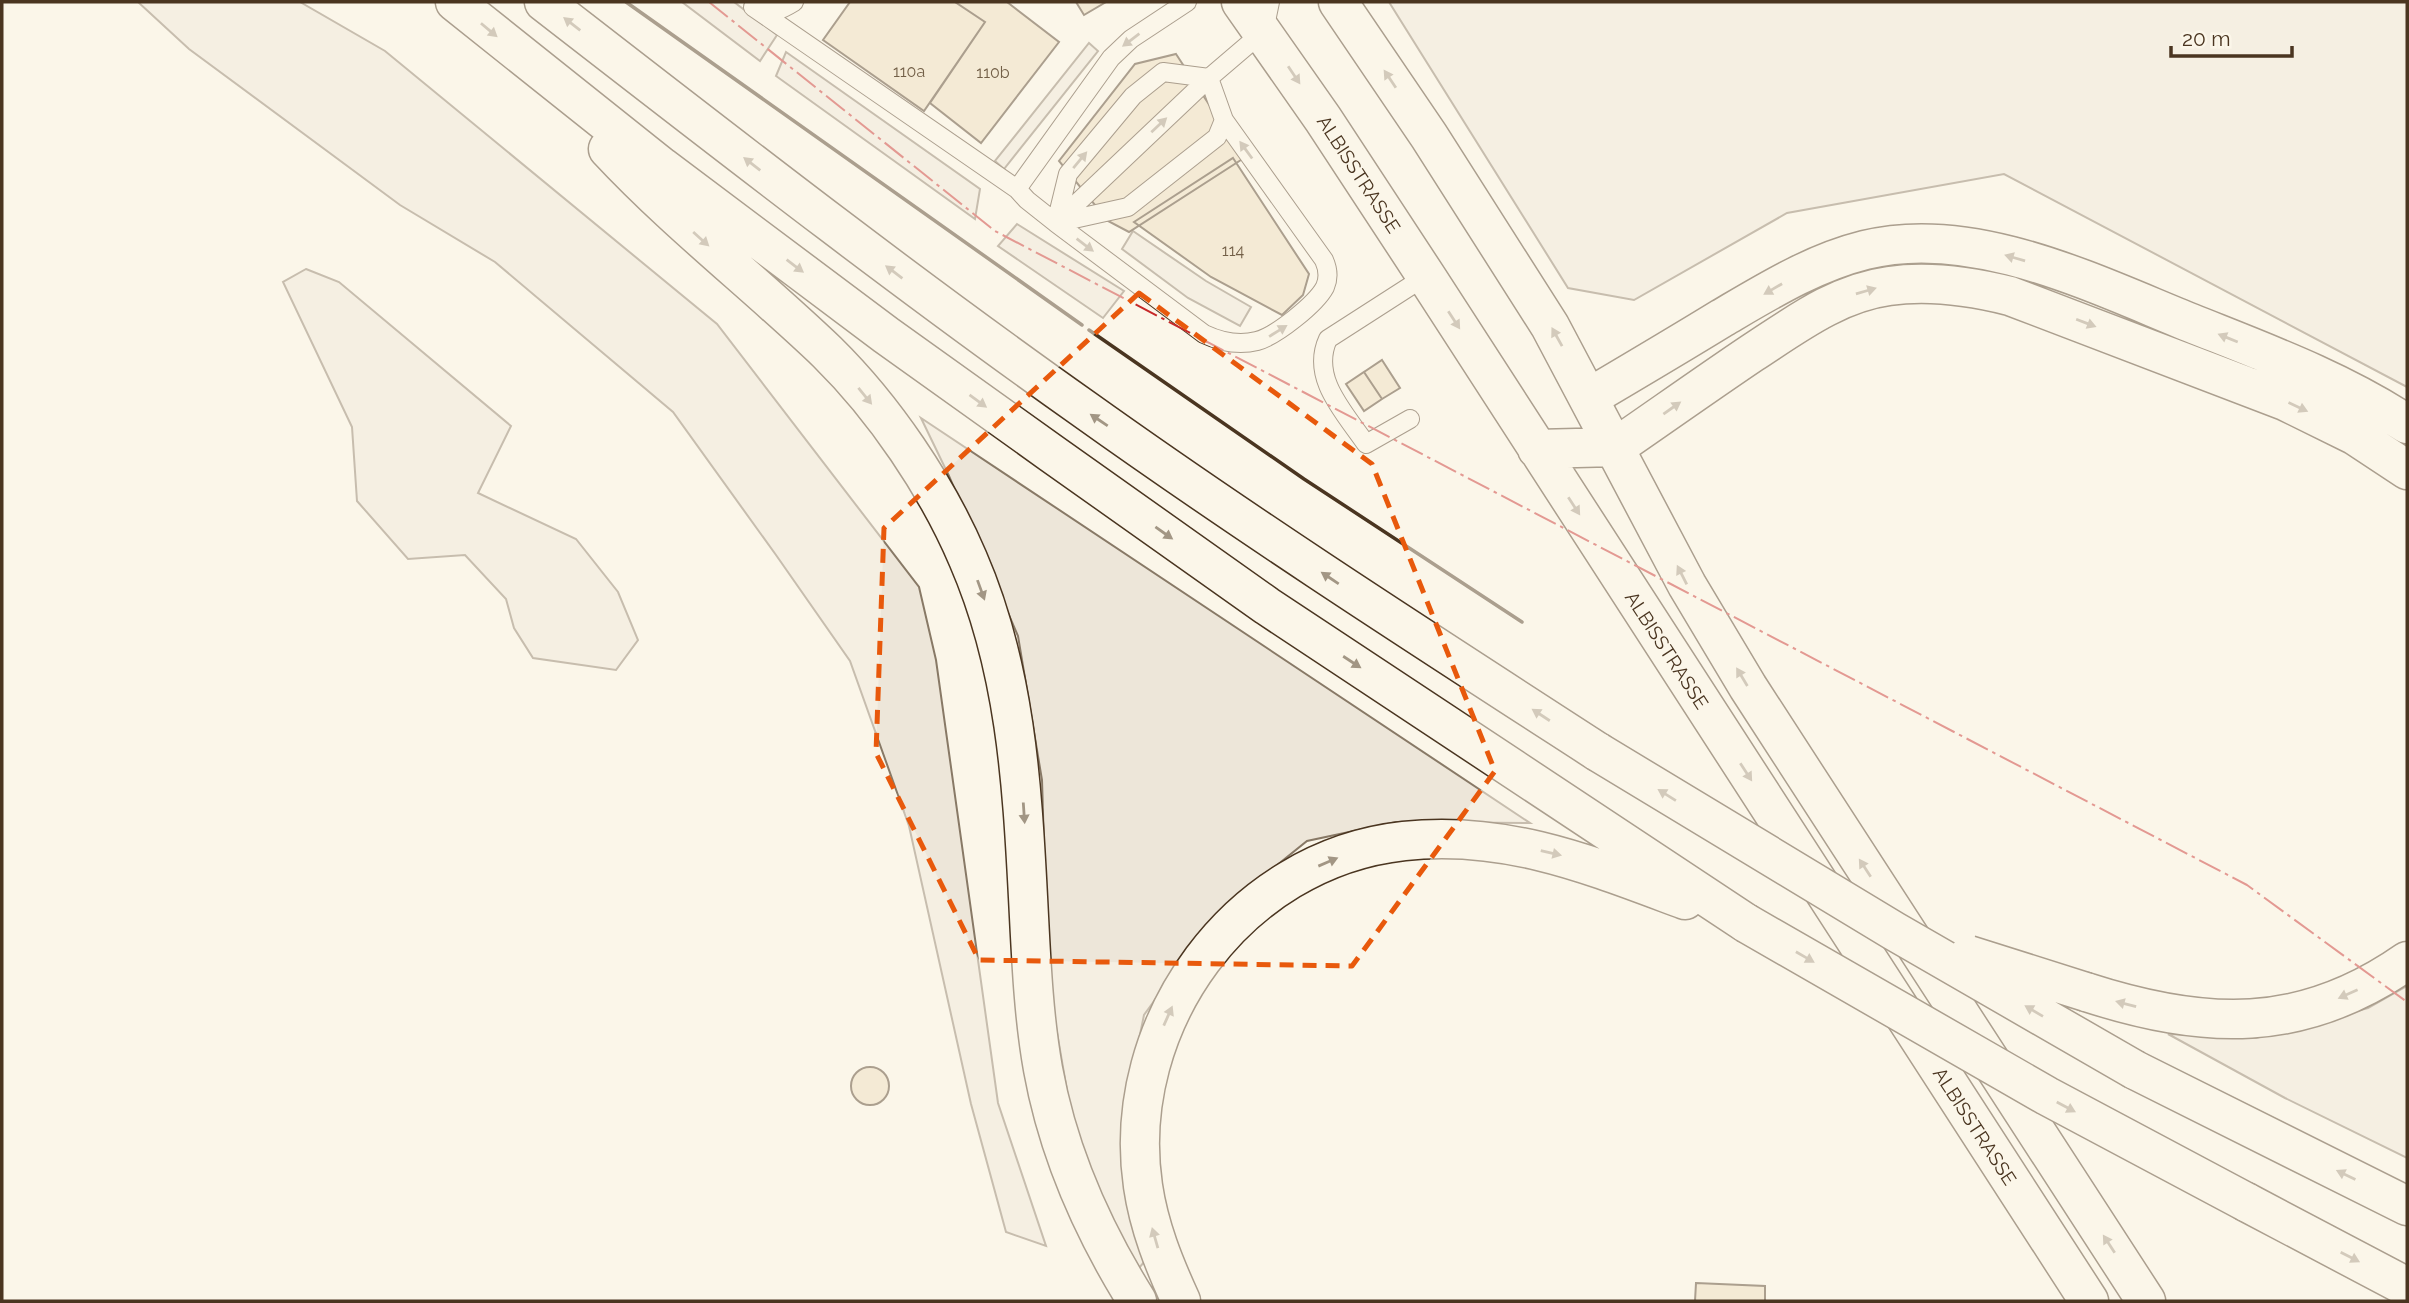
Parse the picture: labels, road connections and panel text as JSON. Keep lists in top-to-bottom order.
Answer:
{
  "streets": {
    "main road": ["ALBISSTRASSE"]
  },
  "house_numbers": ["110a", "110b", "114"],
  "scale_bar": "20 m"
}
